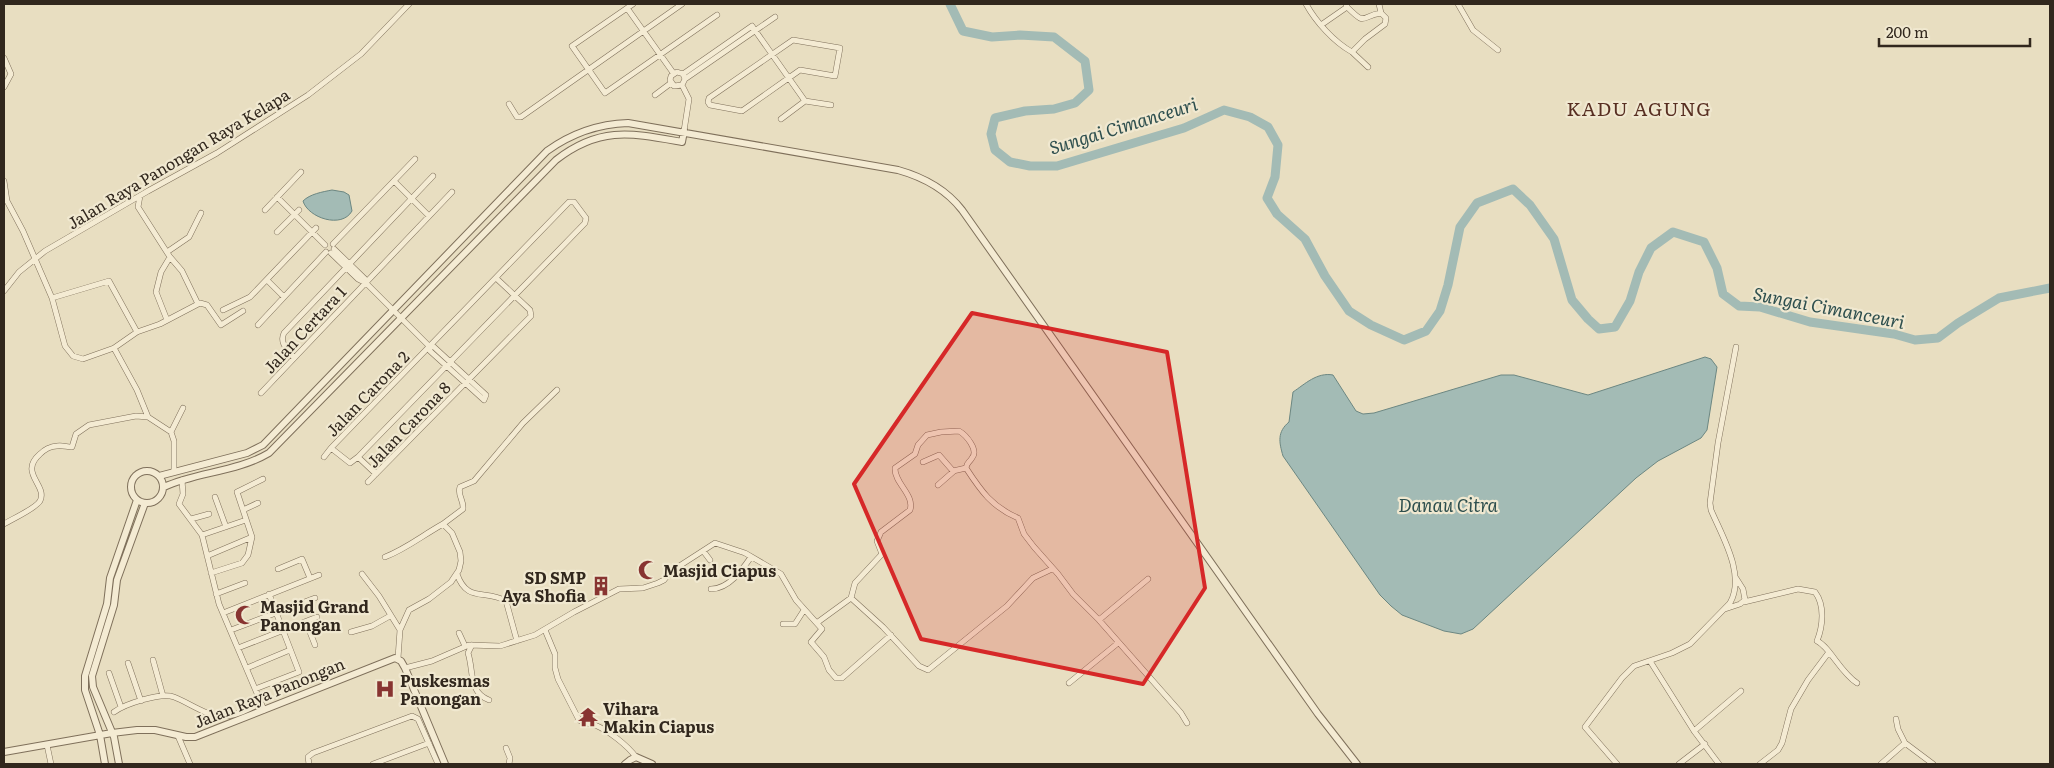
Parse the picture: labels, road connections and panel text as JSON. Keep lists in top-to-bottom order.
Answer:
{
  "streets": {
    "street": [
      "Jalan Raya Panongan Raya Kelapa",
      "Jalan Certara 1",
      "Jalan Carona 2",
      "Jalan Carona 8",
      "Jalan Raya Panongan"
    ]
  },
  "crossings": [
    ["Jalan Carona 2", "Jalan Carona 8"]
  ],
  "districts": ["KADU AGUNG"],
  "water": ["Sungai Cimanceuri", "Danau Citra"],
  "places": {
    "mosque": ["Masjid Ciapus", "Masjid Grand Panongan"],
    "building": ["SD SMP Aya Shofia"],
    "hospital": ["Puskesmas Panongan"],
    "temple": ["Vihara Makin Ciapus"]
  },
  "scale_bar": "200 m"
}
